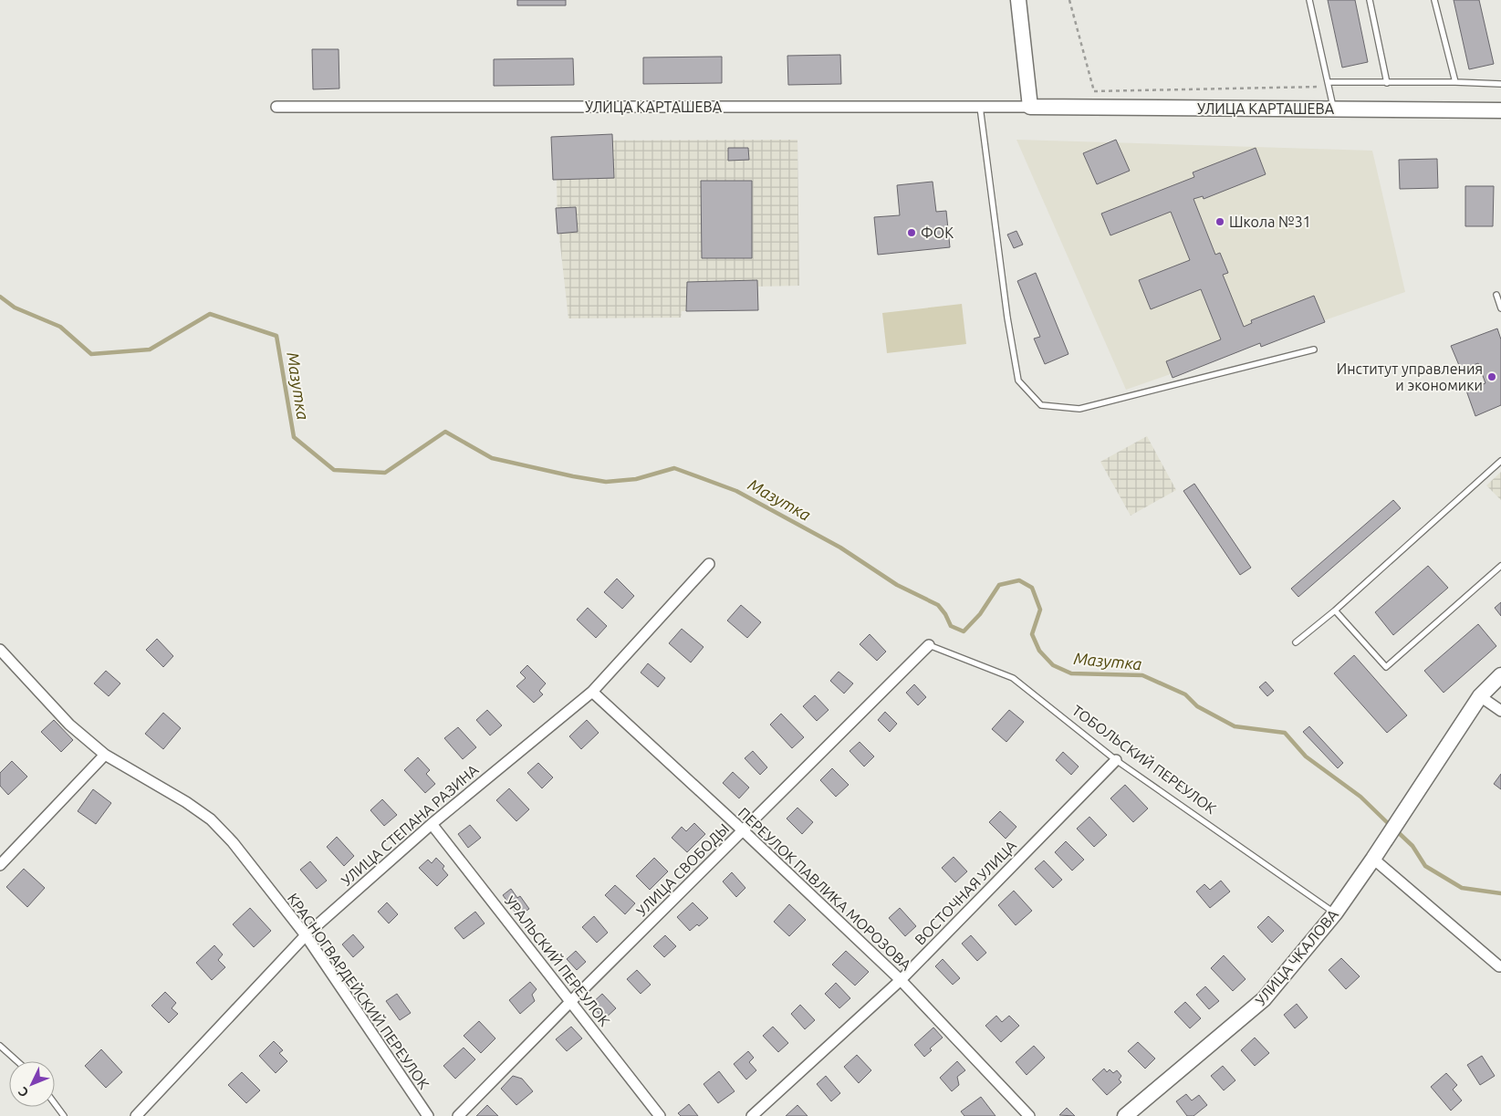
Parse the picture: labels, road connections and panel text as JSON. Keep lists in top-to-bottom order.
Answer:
{
  "streets": {
    "street": [
      "УЛИЦА КАРТАШЕВА",
      "УЛИЦА СТЕПАНА РАЗИНА",
      "УЛИЦА СВОБОДЫ",
      "ПЕРЕУЛОК ПАВЛИКА МОРОЗОВА",
      "ВОСТОЧНАЯ УЛИЦА",
      "УЛИЦА ЧКАЛОВА",
      "УРАЛЬСКИЙ ПЕРЕУЛОК",
      "КРАСНОГВАРДЕЙСКИЙ ПЕРЕУЛОК"
    ],
    "lane": ["ТОБОЛЬСКИЙ ПЕРЕУЛОК"]
  },
  "crossings": [
    ["ТОБОЛЬСКИЙ ПЕРЕУЛОК", "УЛИЦА СВОБОДЫ"],
    ["ТОБОЛЬСКИЙ ПЕРЕУЛОК", "ВОСТОЧНАЯ УЛИЦА"],
    ["ТОБОЛЬСКИЙ ПЕРЕУЛОК", "УЛИЦА ЧКАЛОВА"],
    ["УЛИЦА СТЕПАНА РАЗИНА", "ПЕРЕУЛОК ПАВЛИКА МОРОЗОВА"],
    ["УЛИЦА СТЕПАНА РАЗИНА", "УРАЛЬСКИЙ ПЕРЕУЛОК"],
    ["УЛИЦА СТЕПАНА РАЗИНА", "КРАСНОГВАРДЕЙСКИЙ ПЕРЕУЛОК"],
    ["УЛИЦА СВОБОДЫ", "ПЕРЕУЛОК ПАВЛИКА МОРОЗОВА"],
    ["УЛИЦА СВОБОДЫ", "УРАЛЬСКИЙ ПЕРЕУЛОК"],
    ["ПЕРЕУЛОК ПАВЛИКА МОРОЗОВА", "ВОСТОЧНАЯ УЛИЦА"]
  ],
  "water": ["Мазутка"],
  "places": ["Школа №31", "ФОК", "Институт управления и экономики"],
  "north": "bottom left"
}
